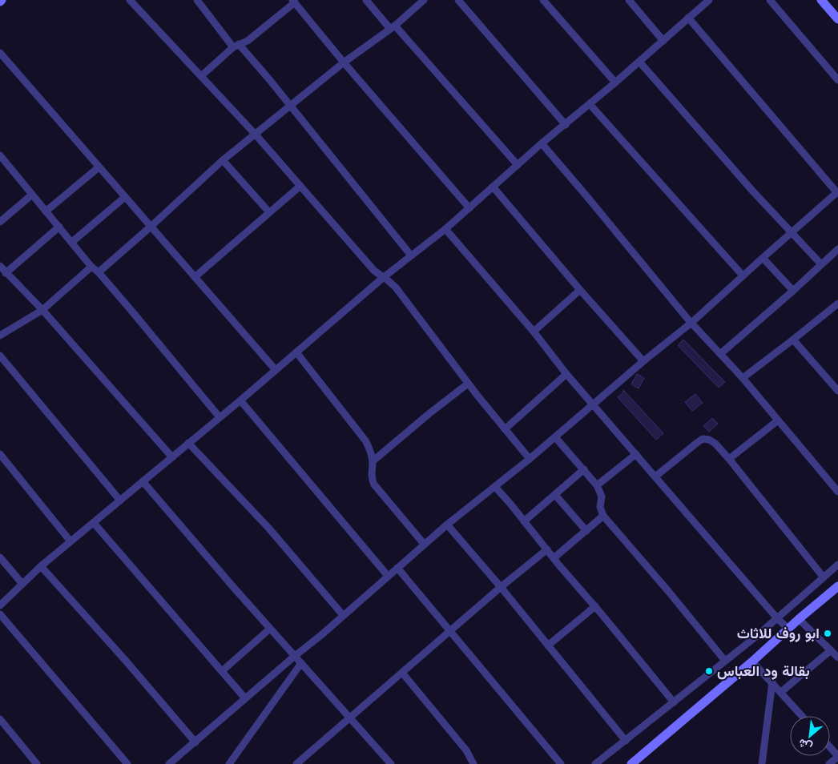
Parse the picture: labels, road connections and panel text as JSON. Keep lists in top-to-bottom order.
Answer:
{
  "places": ["ابو روف للاثاث", "بقالة ود العباس"],
  "north": "bottom left"
}
